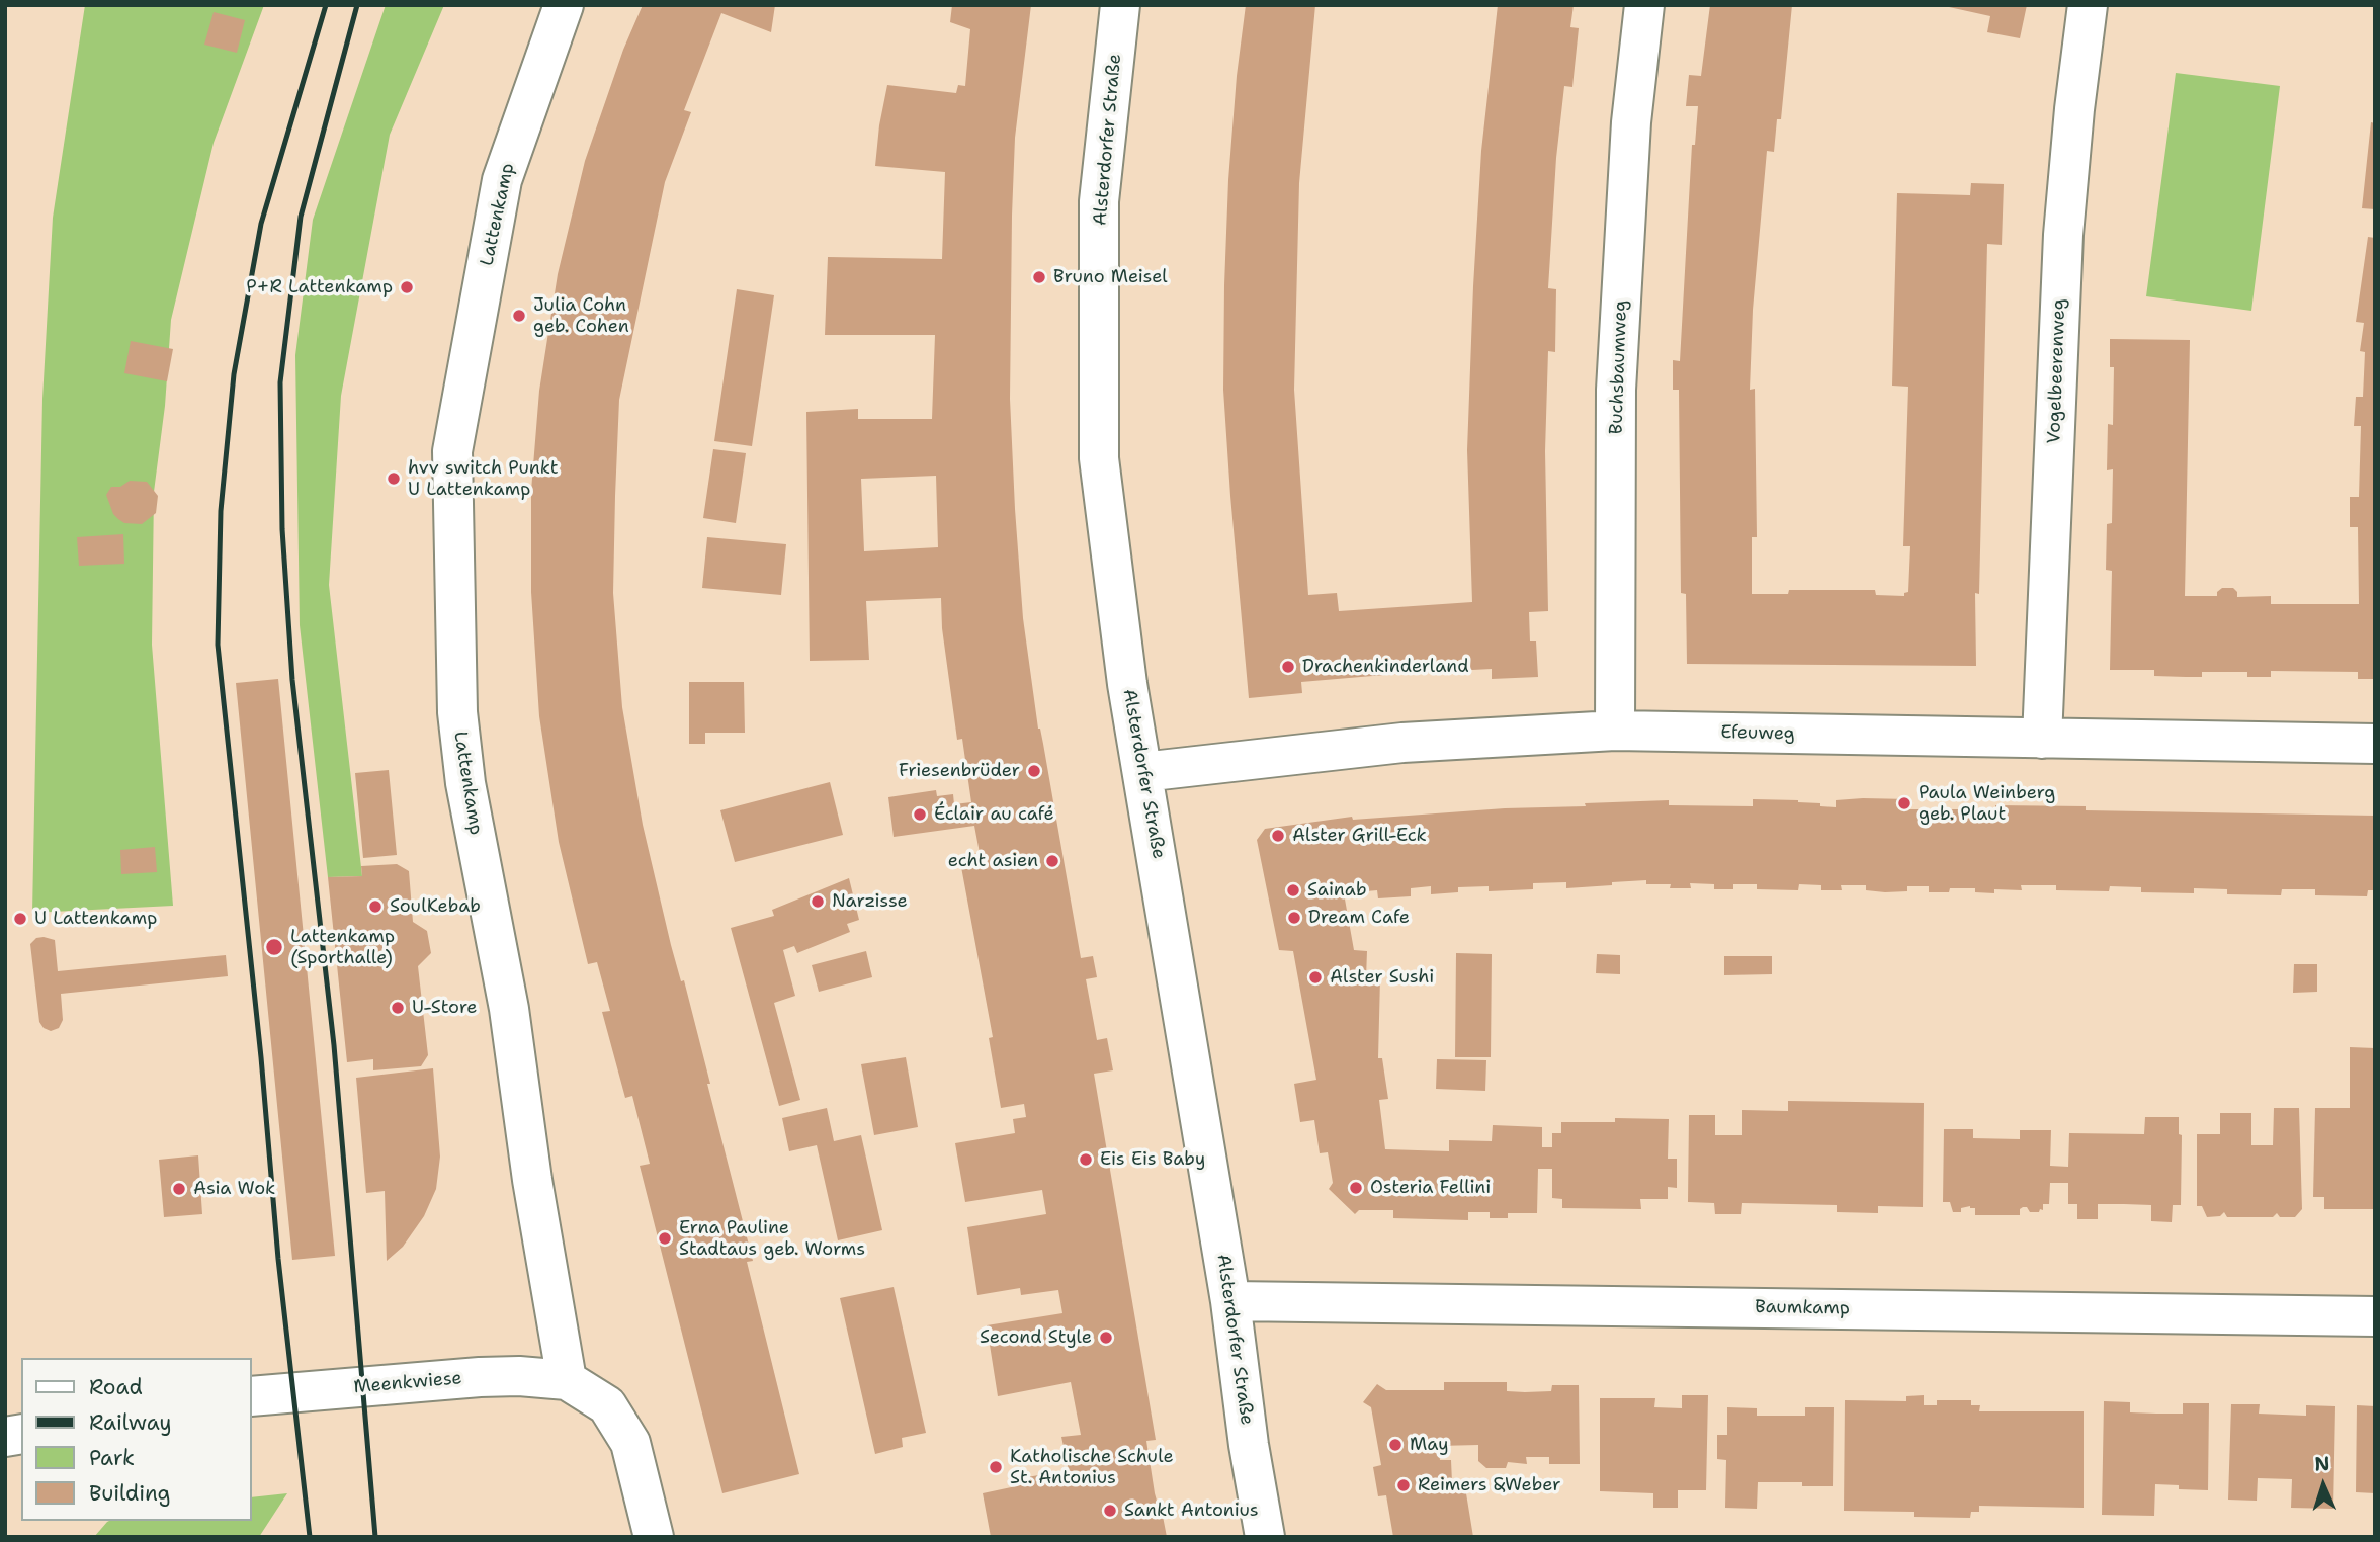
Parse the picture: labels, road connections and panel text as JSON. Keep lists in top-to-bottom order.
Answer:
{
  "streets": {
    "street": [
      "Alsterdorfer Straße",
      "Lattenkamp",
      "Buchsbaumweg",
      "Vogelbeerenweg",
      "Efeuweg",
      "Baumkamp",
      "Meenkwiese"
    ]
  },
  "crossings": [
    ["Alsterdorfer Straße", "Efeuweg"],
    ["Alsterdorfer Straße", "Baumkamp"],
    ["Lattenkamp", "Meenkwiese"],
    ["Buchsbaumweg", "Efeuweg"],
    ["Vogelbeerenweg", "Efeuweg"]
  ],
  "places": [
    "Bruno Meisel",
    "P+R Lattenkamp",
    "Julia Cohn geb. Cohen",
    "hvv switch Punkt U Lattenkamp",
    "Drachenkinderland",
    "Friesenbrüder",
    "Paula Weinberg geb. Plaut",
    "Éclair au café",
    "Alster Grill-Eck",
    "echt asien",
    "Sainab",
    "Narzisse",
    "SoulKebab",
    "Dream Cafe",
    "U Lattenkamp",
    "Lattenkamp (Sporthalle)",
    "Alster Sushi",
    "U-Store",
    "Eis Eis Baby",
    "Osteria Fellini",
    "Asia Wok",
    "Erna Pauline Stadtaus geb. Worms",
    "Second Style",
    "May",
    "Katholische Schule St. Antonius",
    "Reimers &Weber",
    "Sankt Antonius"
  ],
  "legend": [
    "Road",
    "Railway",
    "Park",
    "Building"
  ],
  "north": "top"
}
